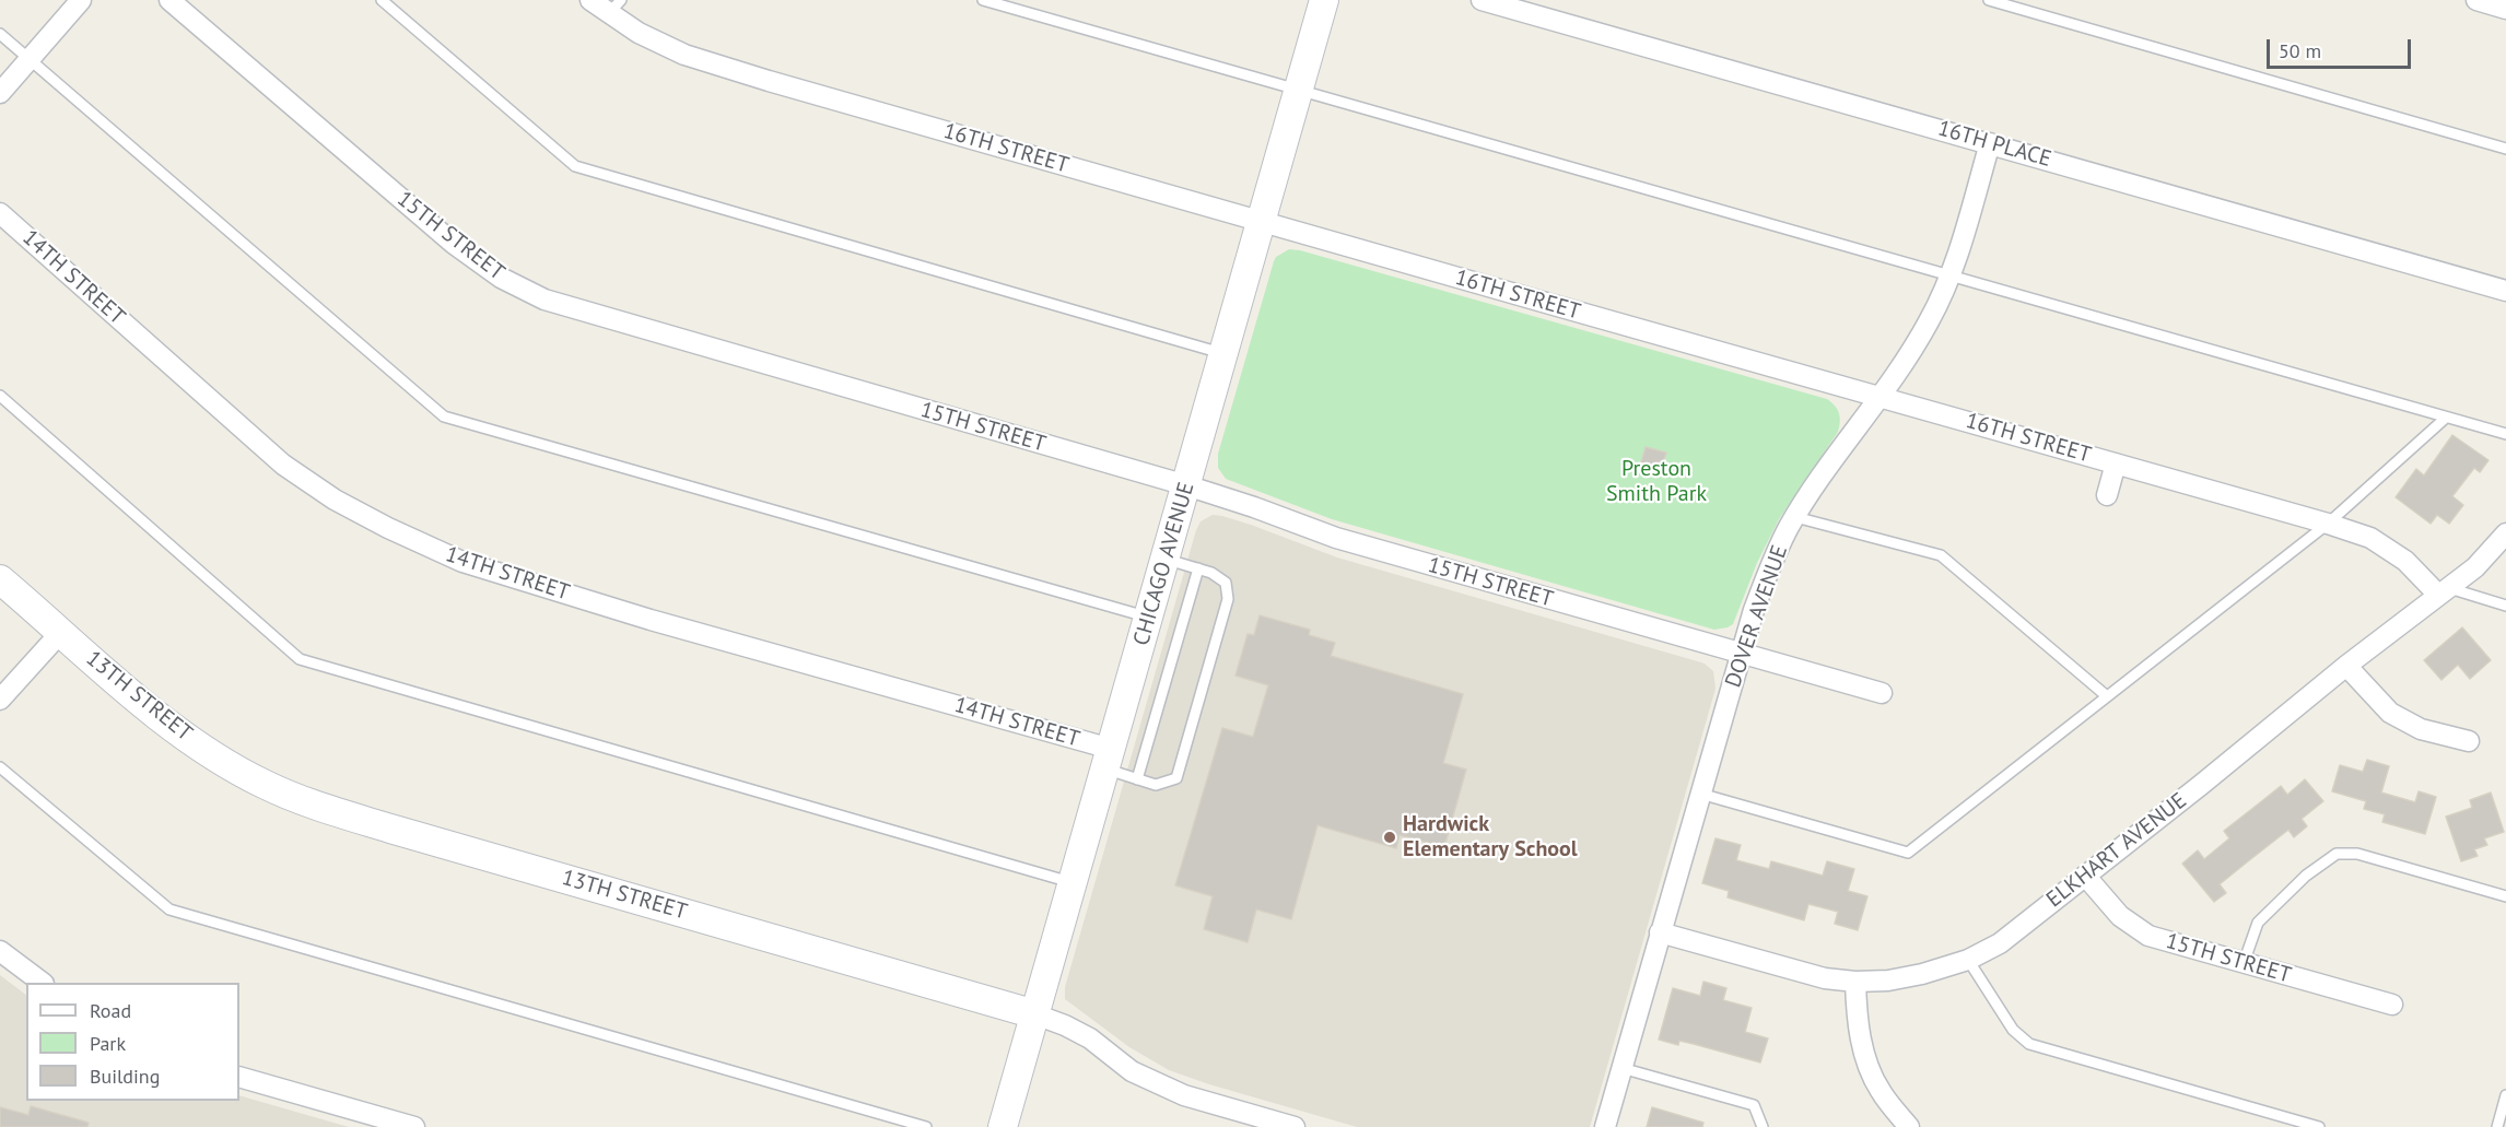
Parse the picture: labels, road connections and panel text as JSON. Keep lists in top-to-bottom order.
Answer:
{
  "streets": {
    "street": [
      "16TH PLACE",
      "16TH STREET",
      "15TH STREET",
      "14TH STREET",
      "CHICAGO AVENUE",
      "DOVER AVENUE",
      "13TH STREET",
      "ELKHART AVENUE"
    ]
  },
  "crossings": [
    ["16TH PLACE", "DOVER AVENUE"],
    ["16TH STREET", "CHICAGO AVENUE"],
    ["16TH STREET", "DOVER AVENUE"],
    ["16TH STREET", "ELKHART AVENUE"],
    ["15TH STREET", "CHICAGO AVENUE"],
    ["15TH STREET", "DOVER AVENUE"],
    ["15TH STREET", "ELKHART AVENUE"],
    ["14TH STREET", "CHICAGO AVENUE"],
    ["CHICAGO AVENUE", "13TH STREET"],
    ["DOVER AVENUE", "ELKHART AVENUE"]
  ],
  "parks": ["Preston Smith Park"],
  "places": ["Hardwick Elementary School"],
  "legend": ["Road", "Park", "Building"],
  "scale_bar": "50 m"
}
